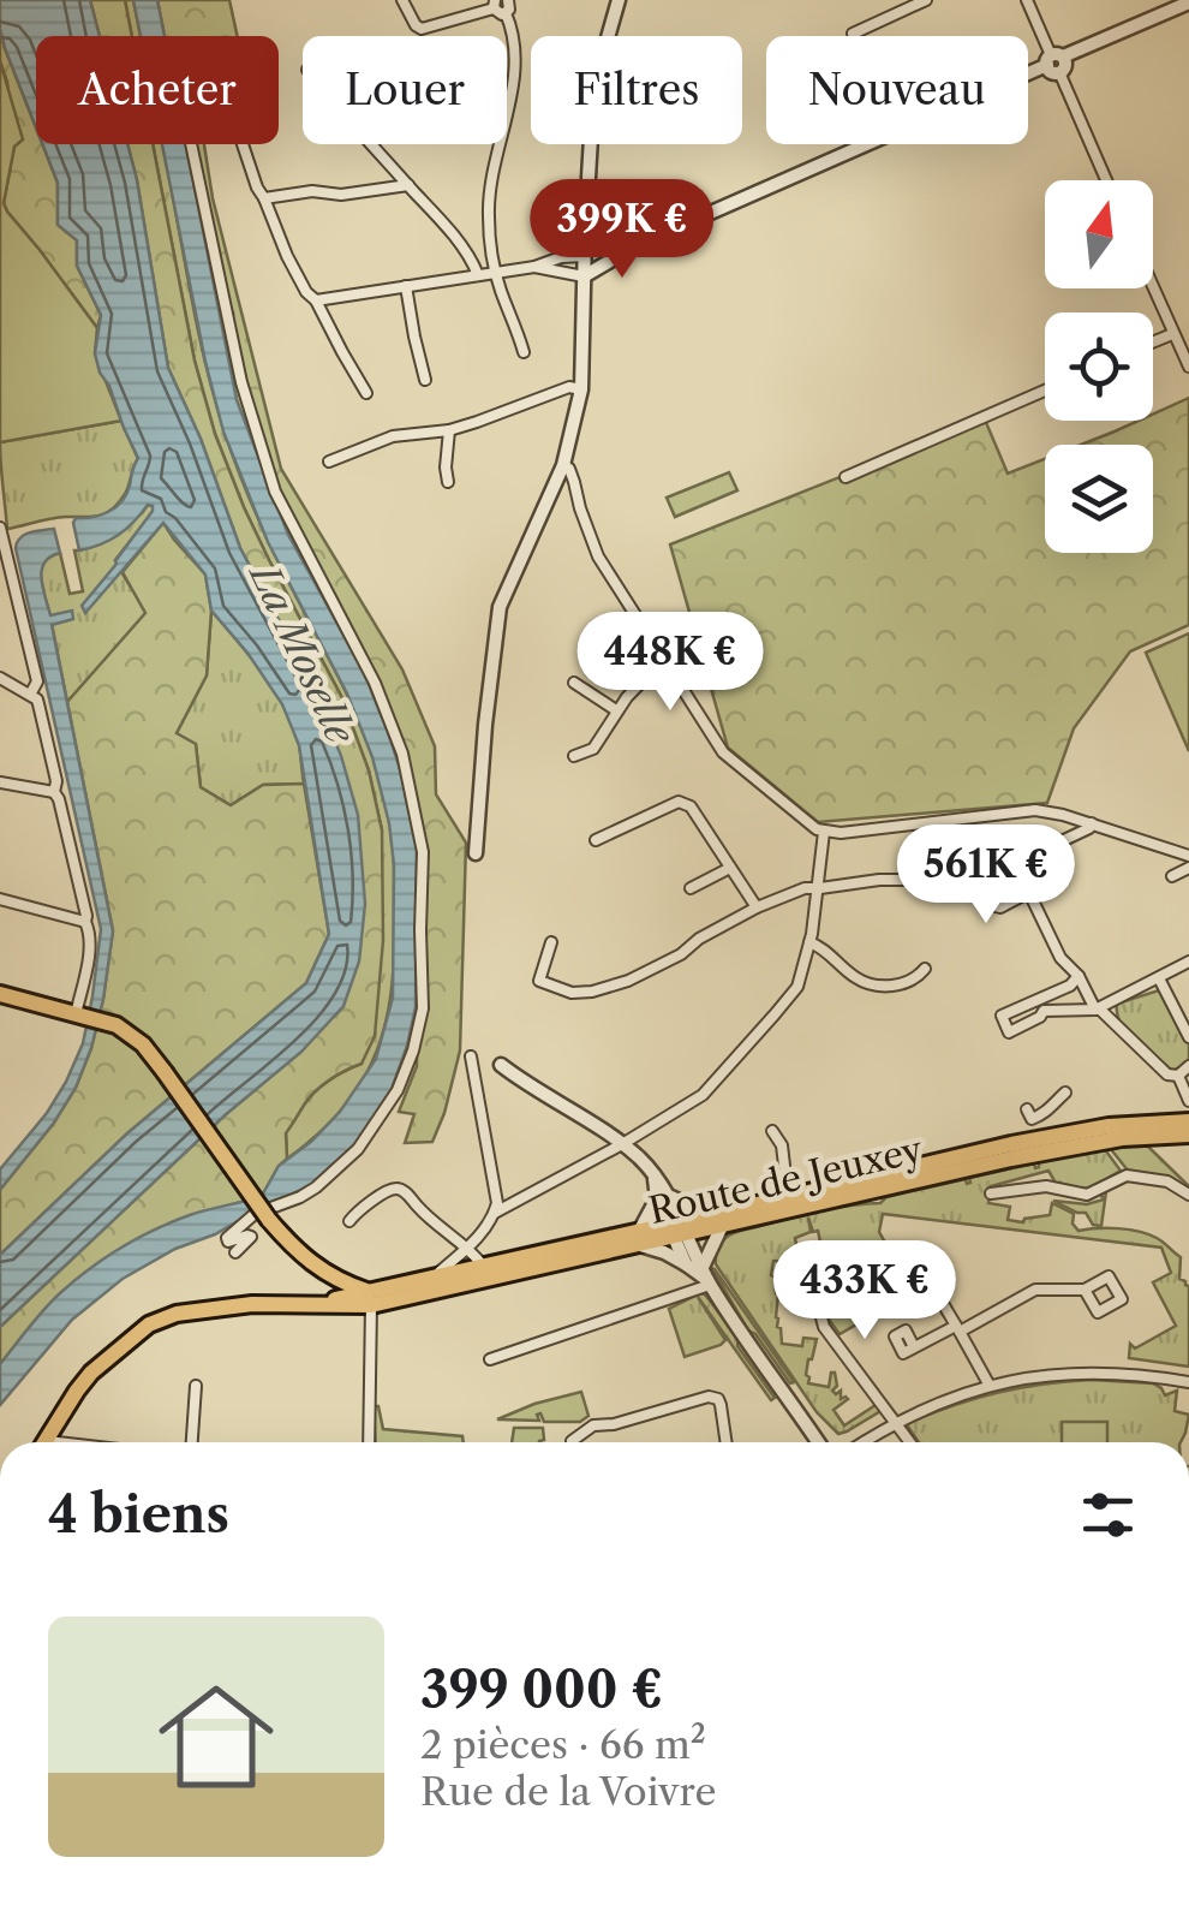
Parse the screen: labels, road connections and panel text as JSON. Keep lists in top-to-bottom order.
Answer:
{
  "streets": {
    "main road": ["Route de Jeuxey"]
  },
  "water": ["La Moselle"],
  "north": "top",
  "page": {
    "chip": [
      "Acheter",
      "Louer",
      "Filtres",
      "Nouveau"
    ],
    "price": [
      "399K €",
      "448K €",
      "561K €",
      "433K €"
    ],
    "heading": "4 biens",
    "list": [
      {
        "name": "399 000 €",
        "note": "2 pièces · 66 m² · Rue de la Voivre"
      }
    ]
  }
}
